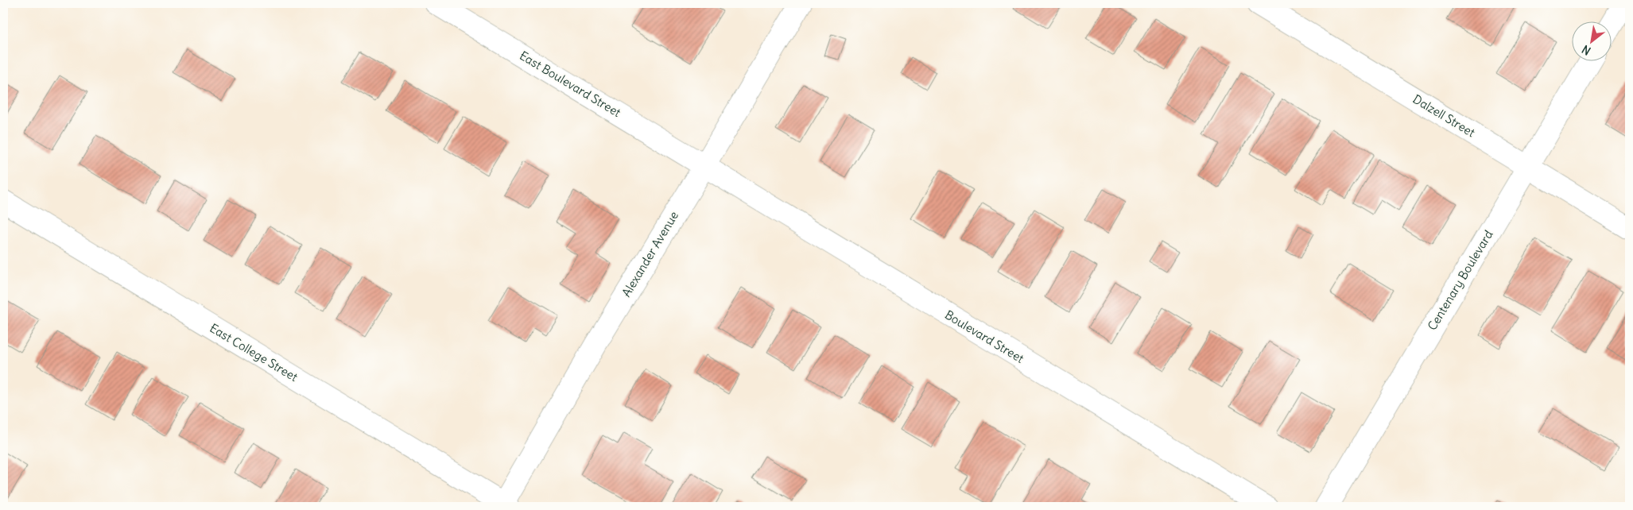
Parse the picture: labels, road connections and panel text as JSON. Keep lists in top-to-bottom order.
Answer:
{
  "streets": {
    "street": [
      "East Boulevard Street",
      "Dalzell Street",
      "Alexander Avenue",
      "Centenary Boulevard",
      "Boulevard Street",
      "East College Street"
    ]
  },
  "crossings": [
    ["East Boulevard Street", "Alexander Avenue"],
    ["East Boulevard Street", "Boulevard Street"],
    ["Dalzell Street", "Centenary Boulevard"],
    ["Alexander Avenue", "Boulevard Street"],
    ["Alexander Avenue", "East College Street"]
  ],
  "north": "bottom left"
}
